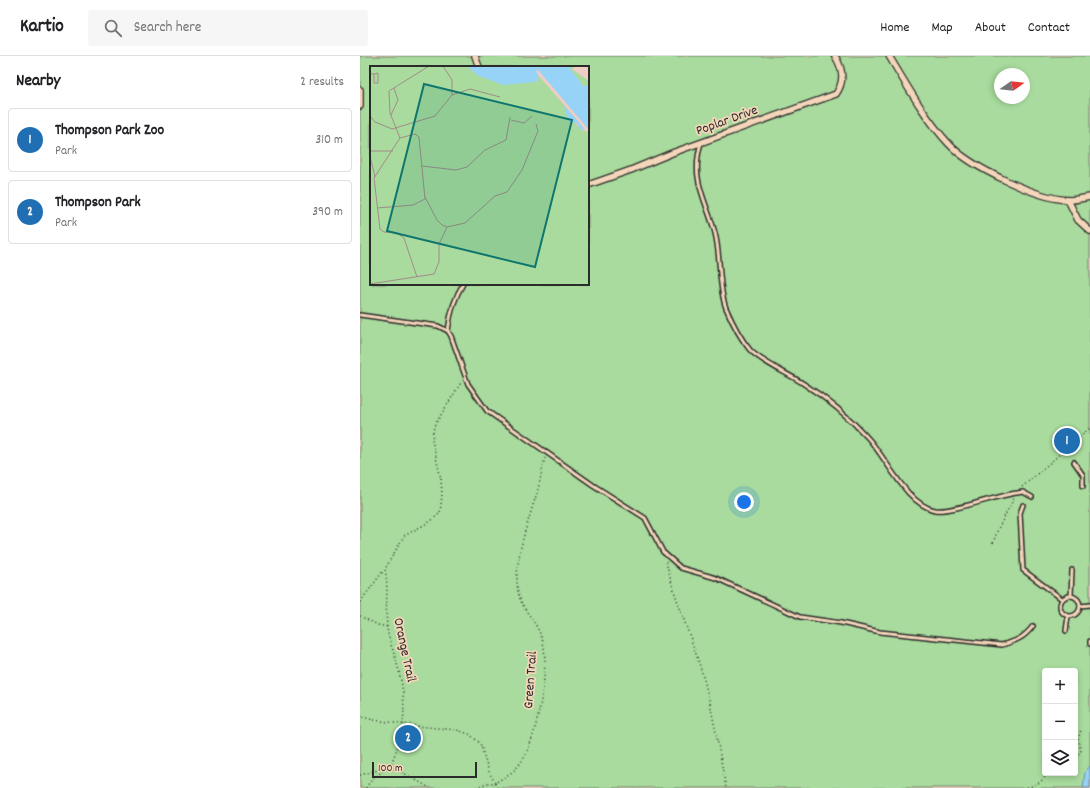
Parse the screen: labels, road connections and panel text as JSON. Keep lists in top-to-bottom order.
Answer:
{
  "streets": {
    "street": ["Poplar Drive"],
    "path": ["Orange Trail", "Green Trail"]
  },
  "scale_bar": "100 m",
  "north": "right",
  "page": {
    "header": "Kartio",
    "search": "Search here",
    "nav": [
      "Home",
      "Map",
      "About",
      "Contact"
    ],
    "heading": ["Nearby", "2 results"],
    "list": [
      {
        "mark": "1",
        "name": "Thompson Park Zoo",
        "note": "Park",
        "value": "310 m"
      },
      {
        "mark": "2",
        "name": "Thompson Park",
        "note": "Park",
        "value": "390 m"
      }
    ],
    "pins": ["1", "2"],
    "map_buttons": ["+", "−"],
    "scale": "100 m"
  }
}
